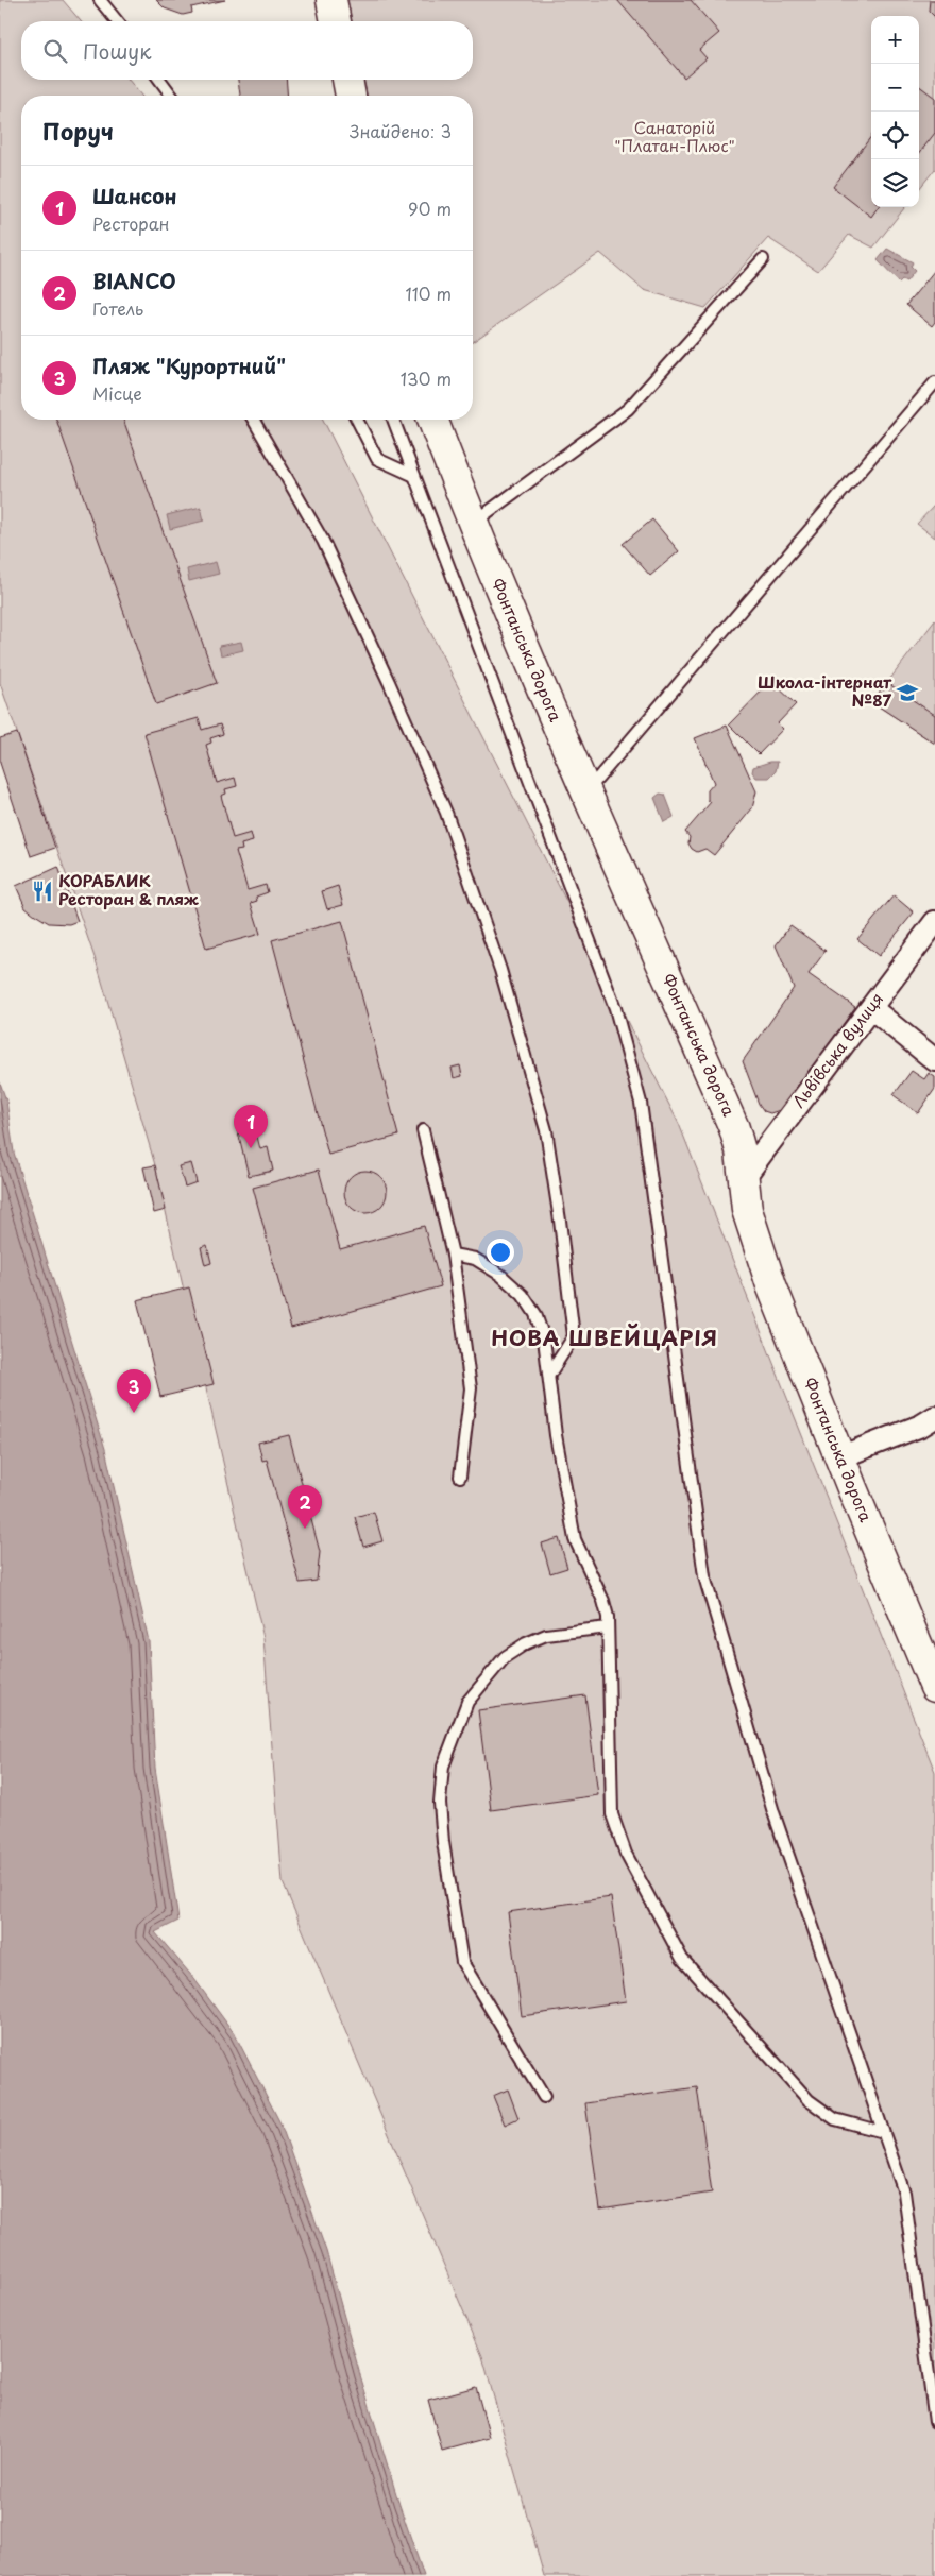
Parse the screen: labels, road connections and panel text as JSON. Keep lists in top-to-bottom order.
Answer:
{
  "streets": {
    "main road": ["Фонтанська дорога"],
    "street": ["Львівська вулиця"]
  },
  "crossings": [
    ["Фонтанська дорога", "Львівська вулиця"]
  ],
  "districts": ["НОВА ШВЕЙЦАРІЯ"],
  "parks": ["Санаторій \"Платан-Плюс\""],
  "places": {
    "school or university": ["Школа-інтернат №87"],
    "restaurant": ["КОРАБЛИК Ресторан & пляж"]
  },
  "page": {
    "map_buttons": ["+", "−"],
    "search": "Пошук",
    "heading": ["Поруч", "Знайдено: 3"],
    "list": [
      {
        "mark": "1",
        "name": "Шансон",
        "note": "Ресторан",
        "value": "90 m"
      },
      {
        "mark": "2",
        "name": "BIANCO",
        "note": "Готель",
        "value": "110 m"
      },
      {
        "mark": "3",
        "name": "Пляж \"Курортний\"",
        "note": "Місце",
        "value": "130 m"
      }
    ],
    "pins": ["1", "3", "2"]
  }
}
